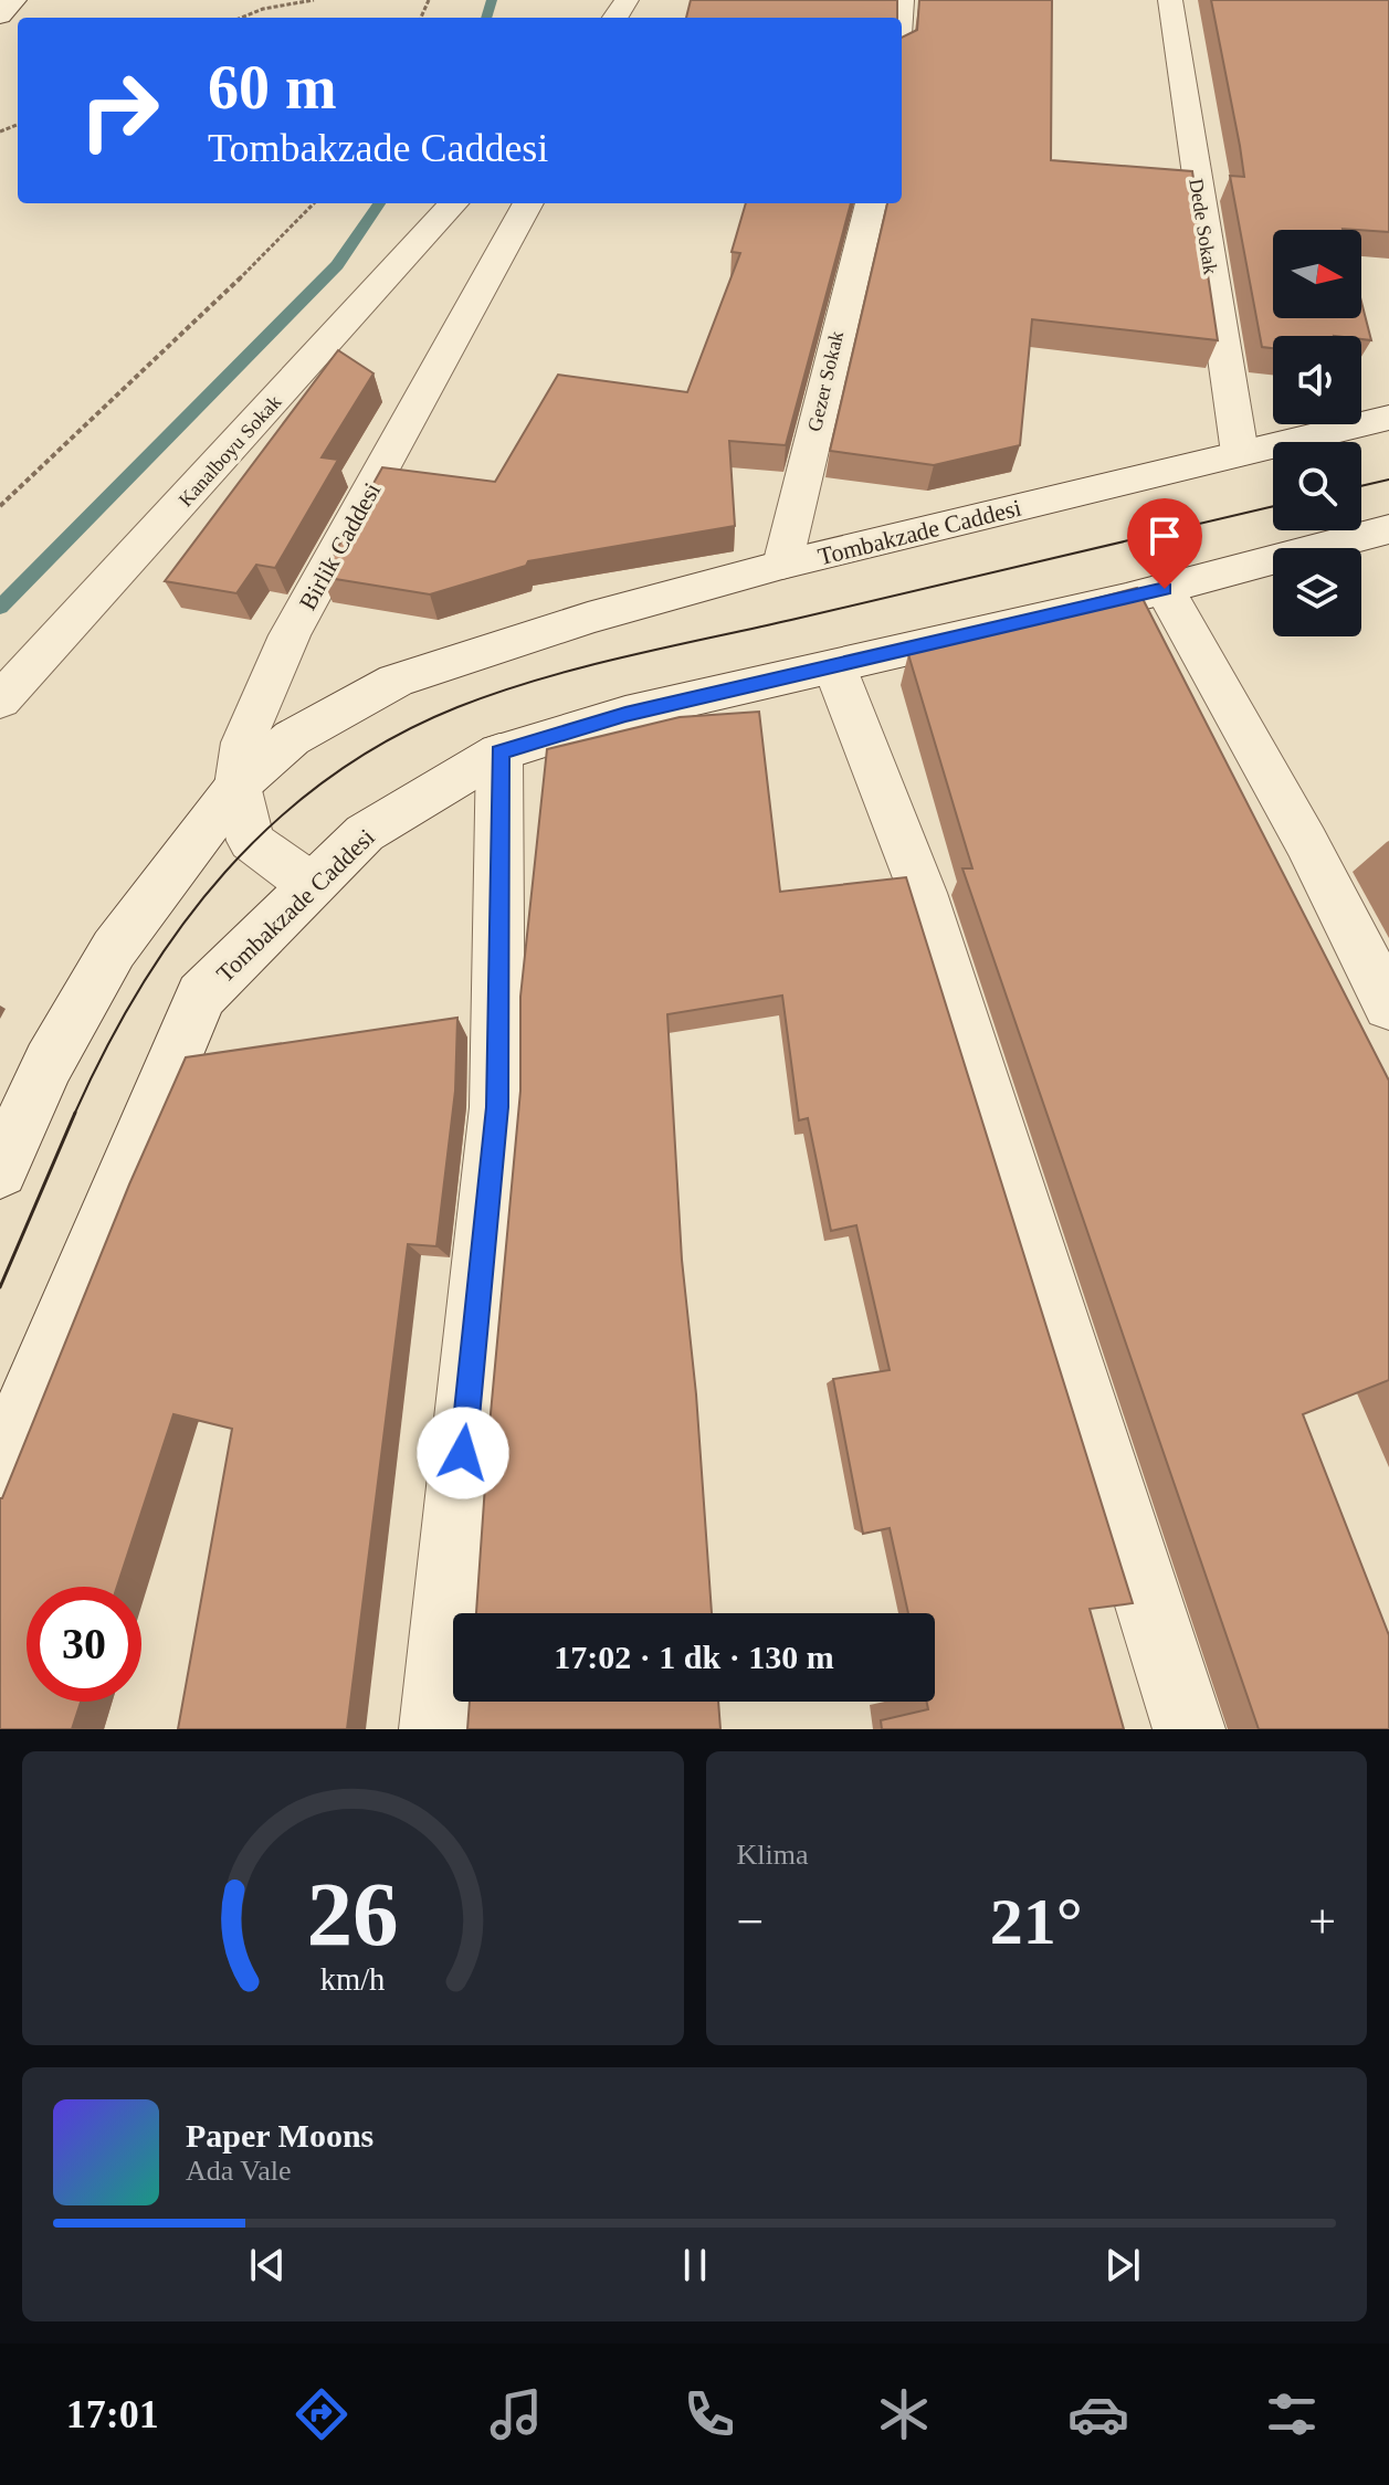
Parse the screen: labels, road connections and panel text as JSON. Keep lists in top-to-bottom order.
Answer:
{
  "streets": {
    "street": [
      "Dede Sokak",
      "Gezer Sokak",
      "Kanalboyu Sokak",
      "Tombakzade Caddesi",
      "Birlik Caddesi"
    ]
  },
  "crossings": [
    ["Dede Sokak", "Tombakzade Caddesi"],
    ["Gezer Sokak", "Tombakzade Caddesi"],
    ["Tombakzade Caddesi", "Birlik Caddesi"]
  ],
  "north": "right",
  "page": {
    "turn": ["60 m", "Tombakzade Caddesi"],
    "limit": "30",
    "trip": "17:02 · 1 dk · 130 m",
    "tile": "Klima",
    "heat": ["−", "21°", "+"],
    "song": ["Paper Moons", "Ada Vale"],
    "tabs": "17:01",
    "gauge": ["26", "km/h"]
  }
}
